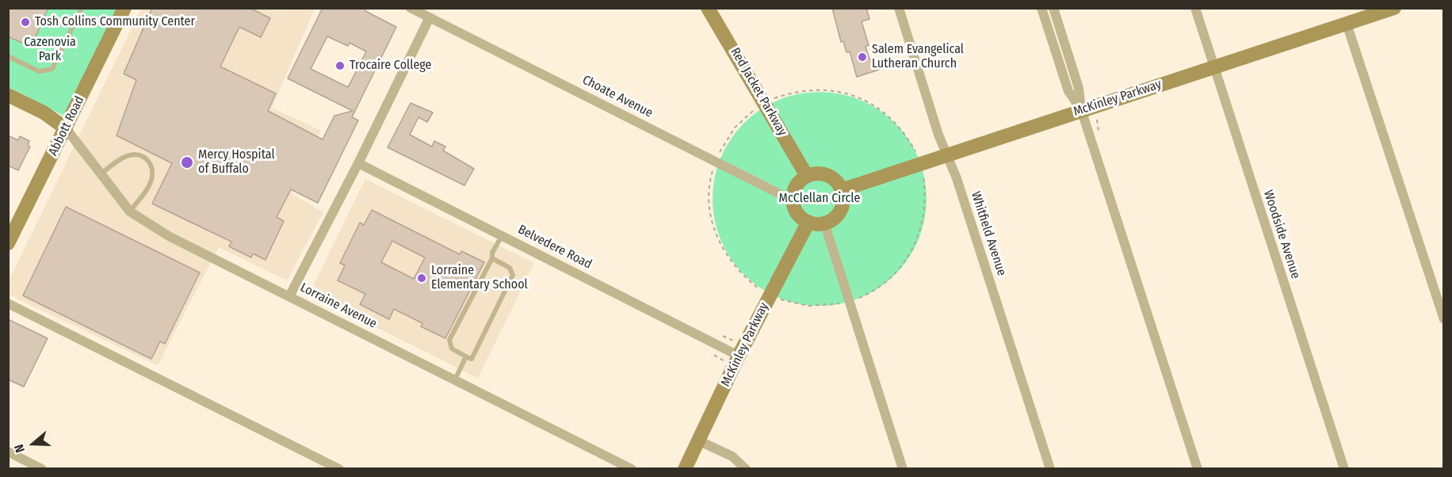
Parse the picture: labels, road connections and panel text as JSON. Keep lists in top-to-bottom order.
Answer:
{
  "streets": {
    "street": [
      "Red Jacket Parkway",
      "Choate Avenue",
      "McKinley Parkway",
      "Abbott Road",
      "Whitfield Avenue",
      "Woodside Avenue",
      "Belvedere Road",
      "Lorraine Avenue"
    ]
  },
  "crossings": [
    ["Red Jacket Parkway", "Choate Avenue"],
    ["Red Jacket Parkway", "McKinley Parkway"],
    ["Choate Avenue", "McKinley Parkway"],
    ["McKinley Parkway", "Whitfield Avenue"],
    ["McKinley Parkway", "Woodside Avenue"],
    ["McKinley Parkway", "Belvedere Road"],
    ["Abbott Road", "Lorraine Avenue"]
  ],
  "parks": ["Cazenovia Park", "McClellan Circle"],
  "places": [
    "Tosh Collins Community Center",
    "Salem Evangelical Lutheran Church",
    "Trocaire College",
    "Mercy Hospital of Buffalo",
    "Lorraine Elementary School"
  ],
  "north": "left"
}
